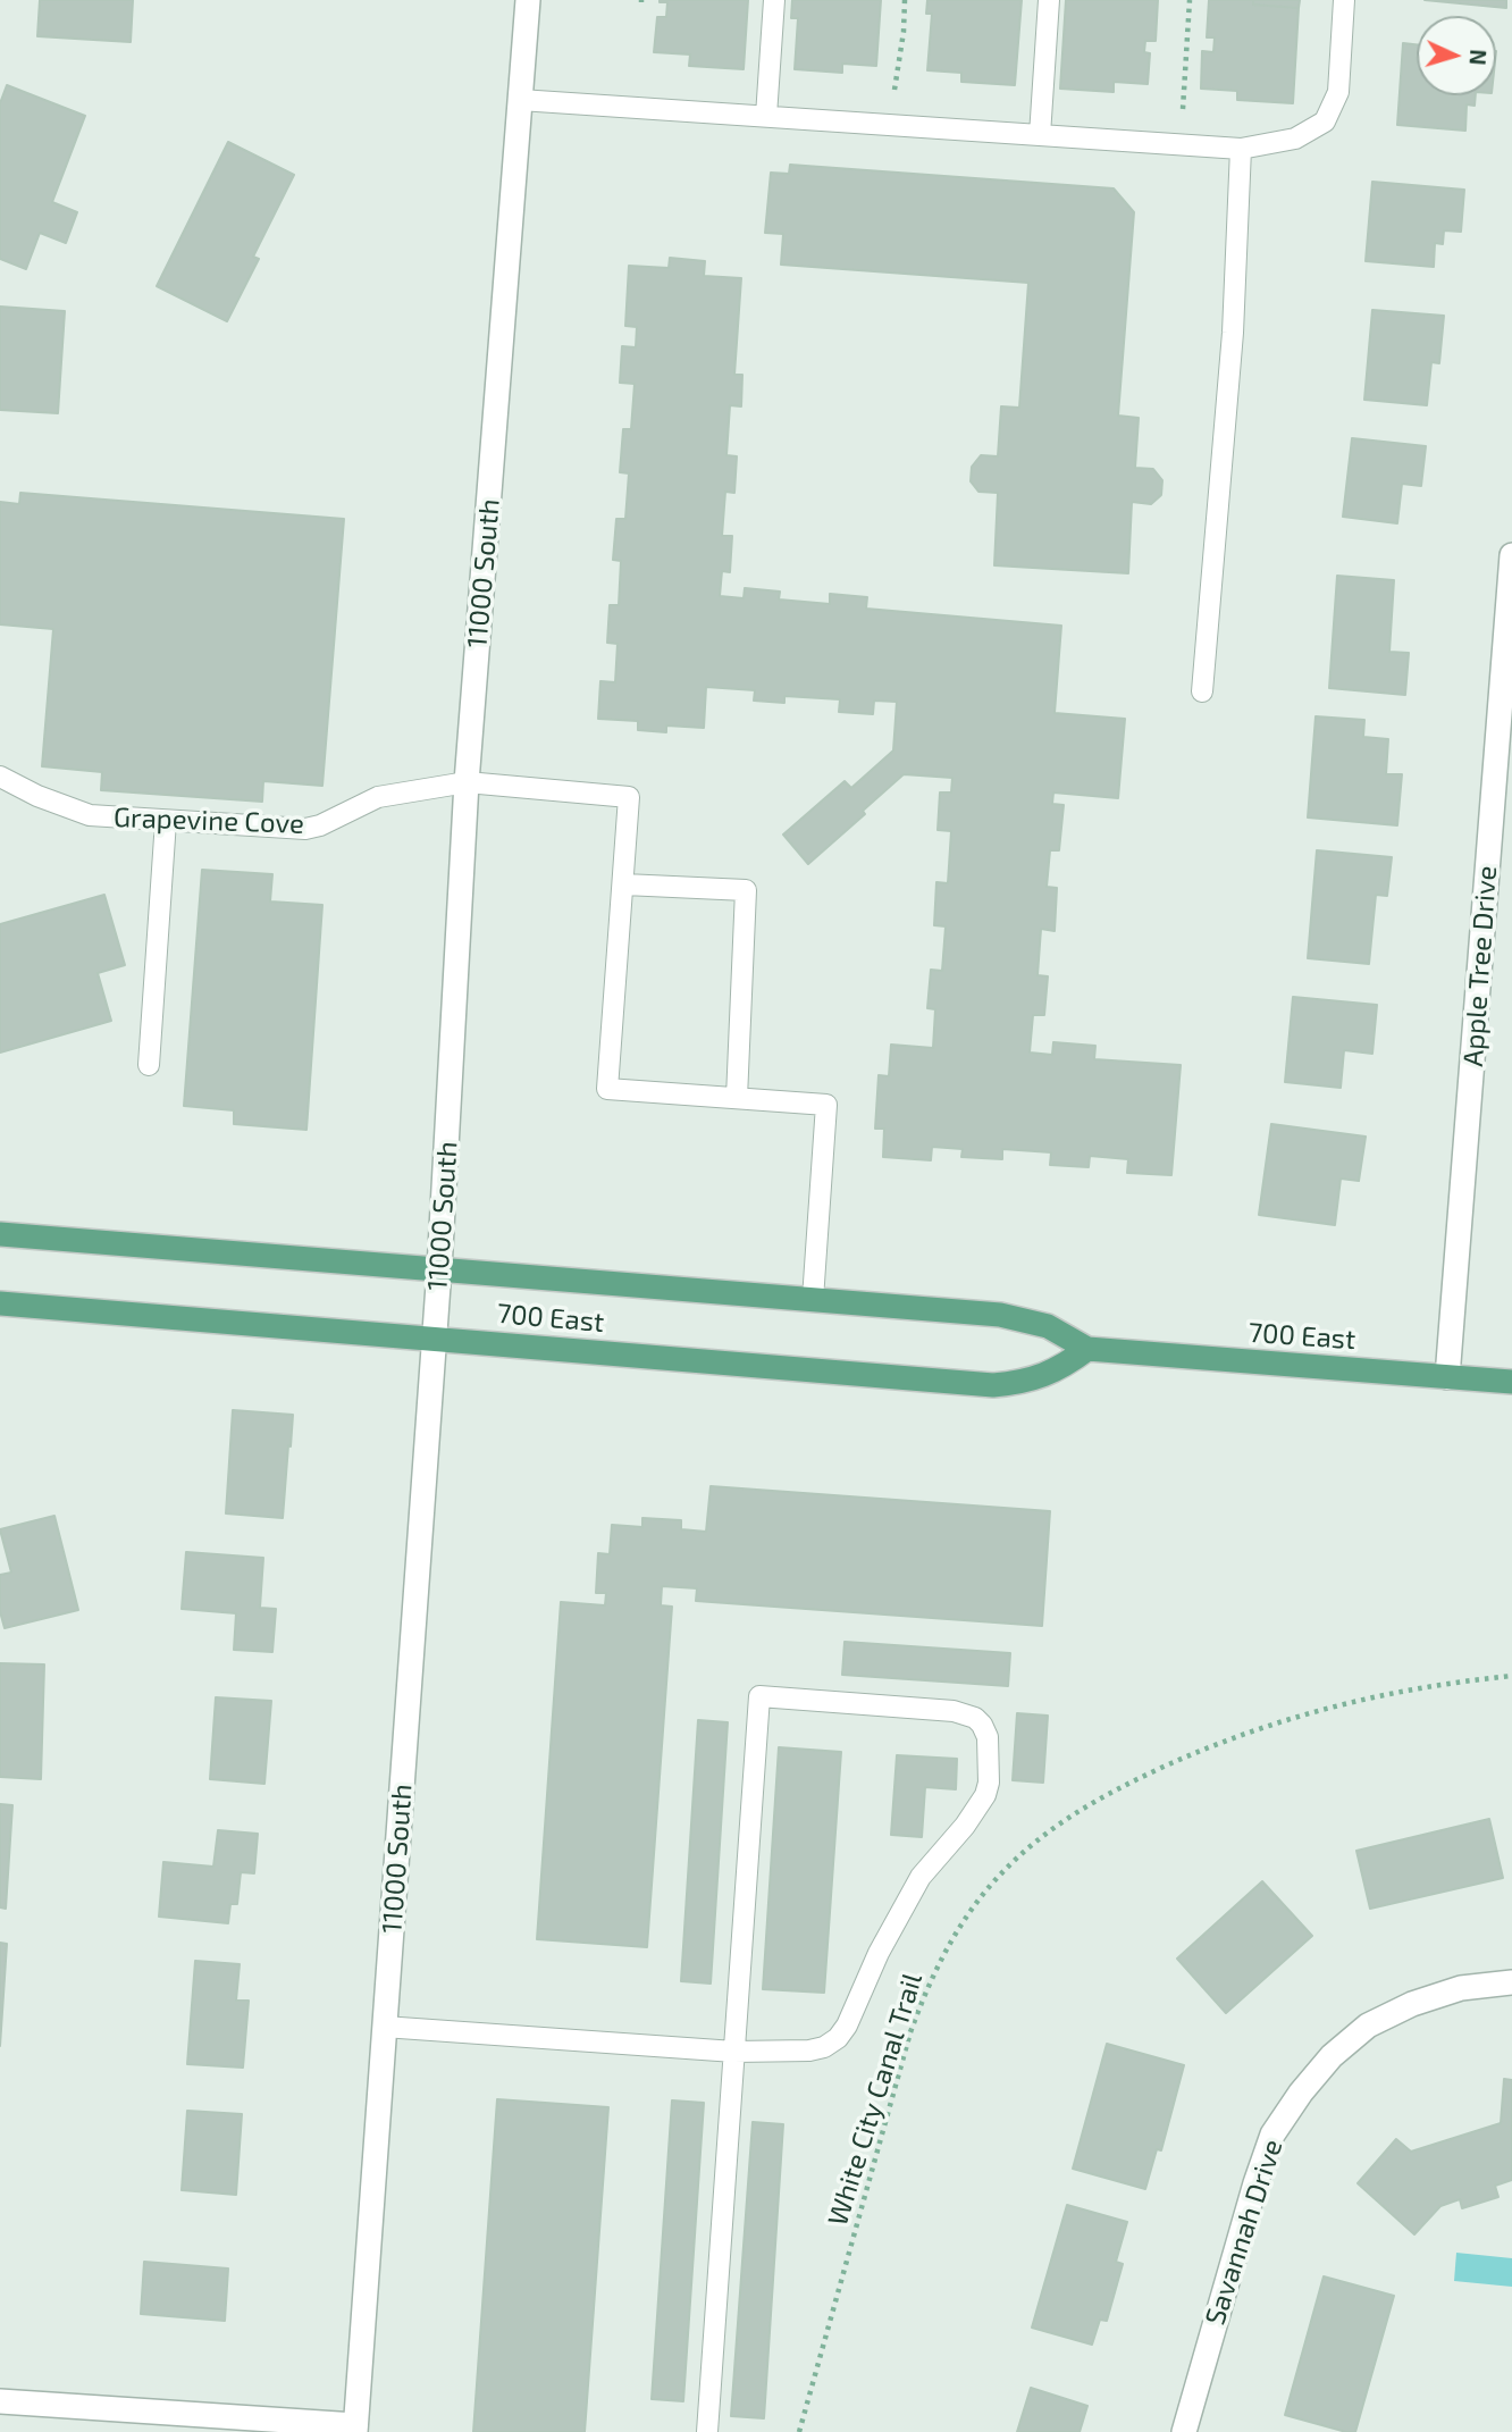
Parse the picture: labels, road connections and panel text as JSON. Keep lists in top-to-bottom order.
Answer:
{
  "streets": {
    "main road": ["700 East"],
    "street": ["11000 South", "Apple Tree Drive", "Savannah Drive"],
    "lane": ["Grapevine Cove"],
    "path": ["White City Canal Trail"]
  },
  "crossings": [
    ["11000 South", "Grapevine Cove"],
    ["11000 South", "700 East"],
    ["Apple Tree Drive", "700 East"]
  ],
  "north": "right"
}
